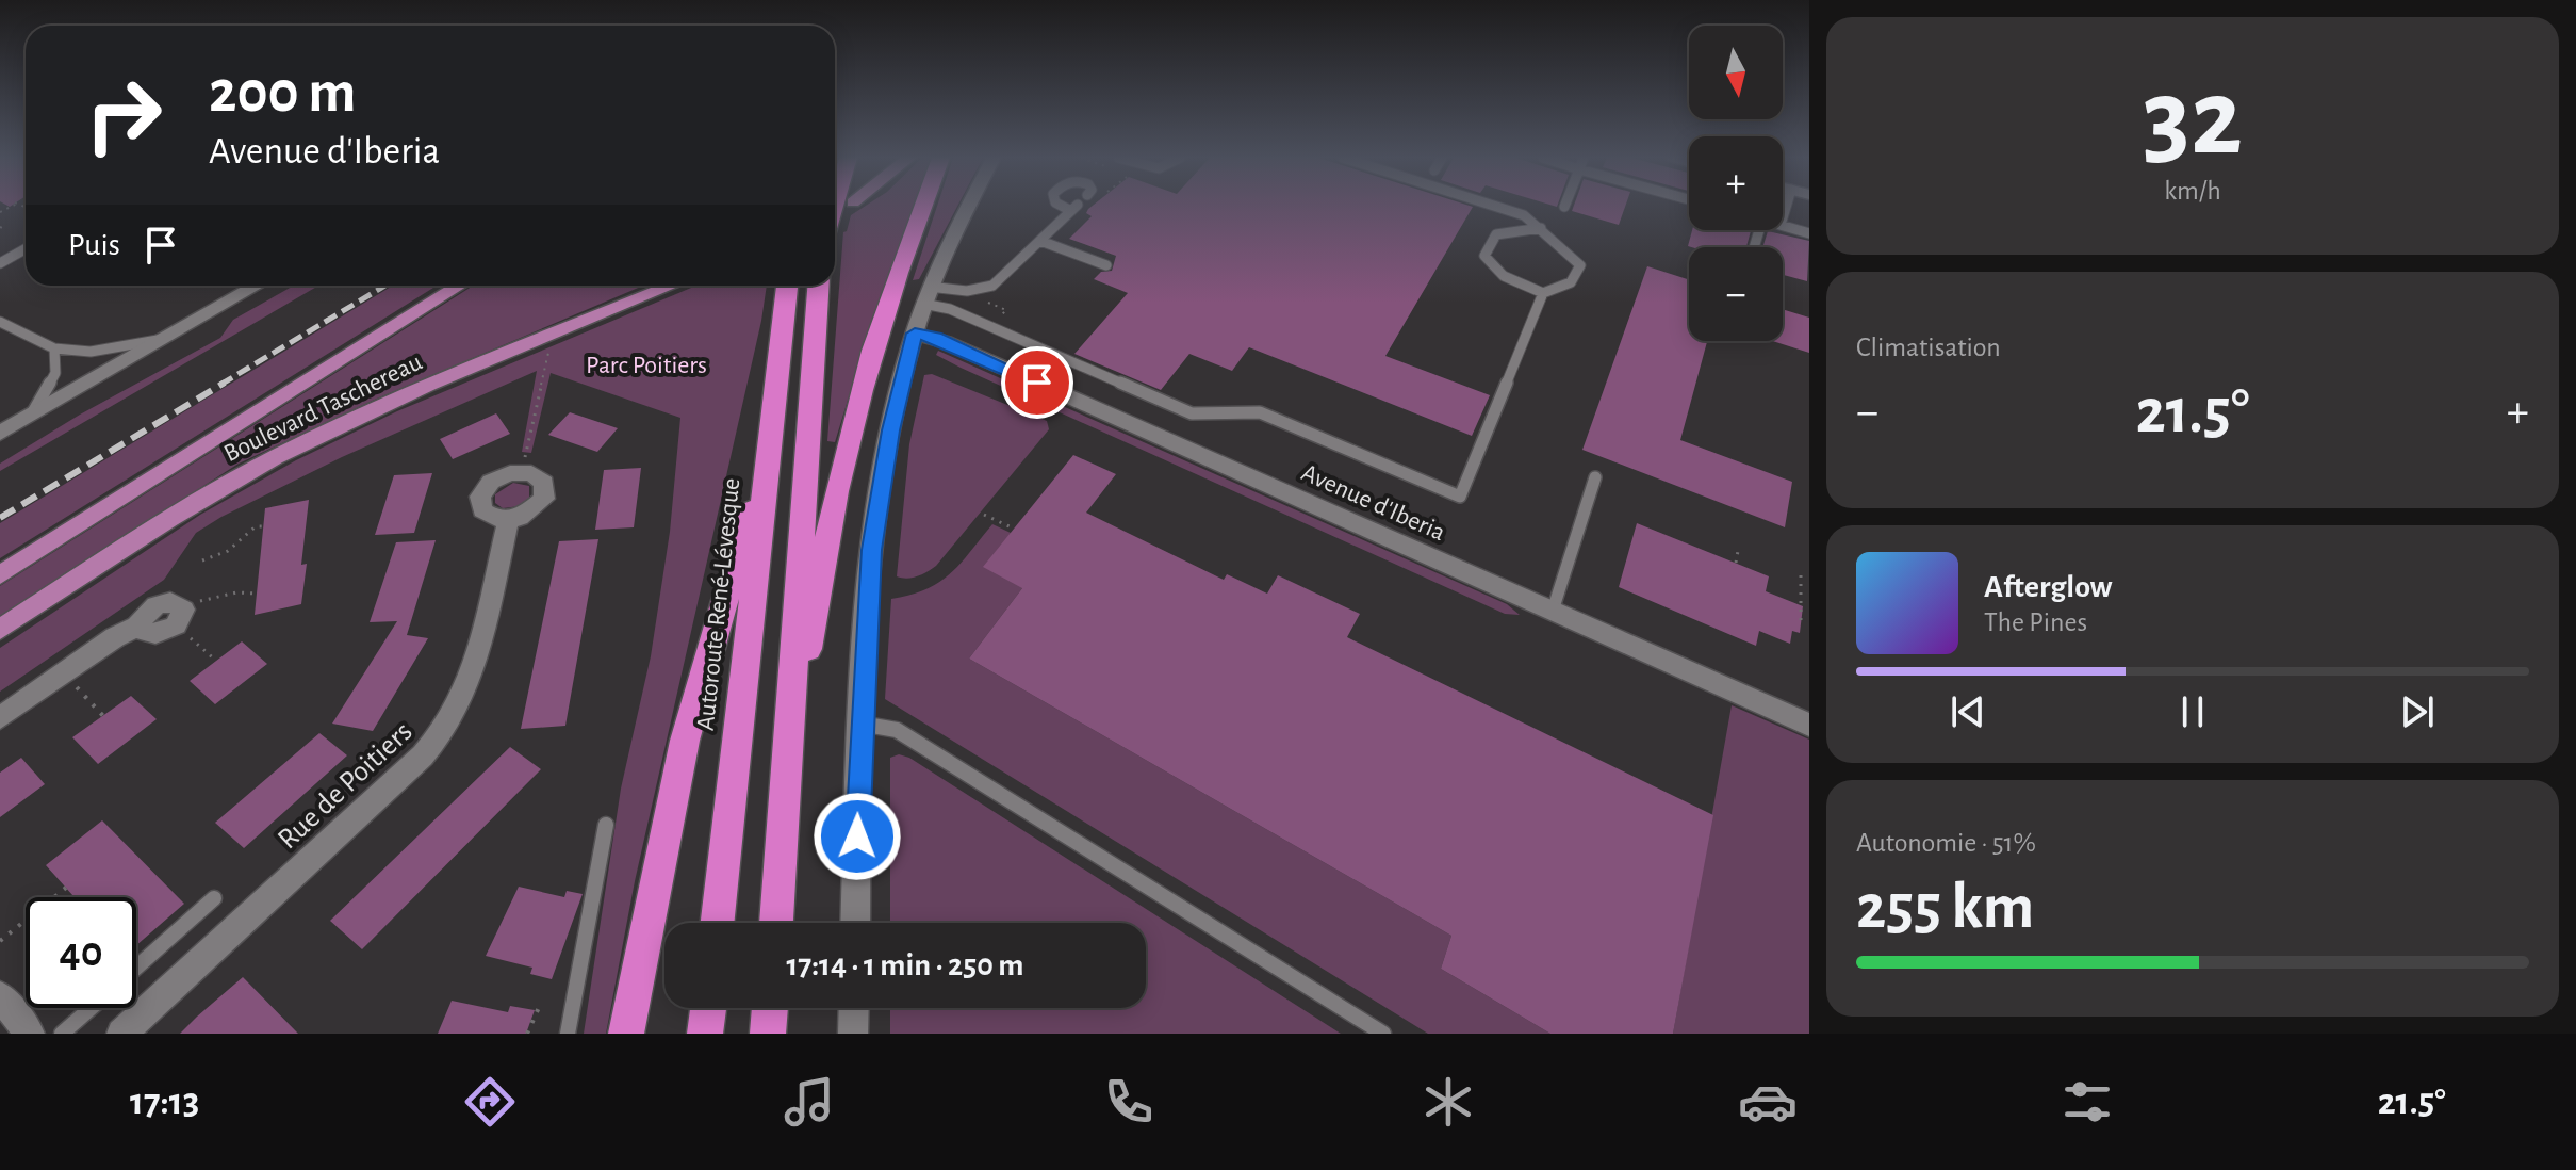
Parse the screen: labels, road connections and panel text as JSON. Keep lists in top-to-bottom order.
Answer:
{
  "streets": {
    "highway": ["Autoroute René-Lévesque"],
    "main road": ["Boulevard Taschereau"],
    "street": ["Avenue d'Iberia", "Rue de Poitiers"]
  },
  "parks": ["Parc Poitiers"],
  "north": "bottom",
  "page": {
    "tile": [
      ["32", "km/h"],
      "Climatisation",
      ["Autonomie · 51%", "255 km"]
    ],
    "map_buttons": ["+", "−"],
    "turn": ["200 m", "Avenue d'Iberia"],
    "then": "Puis",
    "heat": ["−", "21.5°", "+"],
    "song": ["Afterglow", "The Pines"],
    "limit": "40",
    "trip": "17:14 · 1 min · 250 m",
    "tabs": ["17:13", "21.5°"]
  }
}
